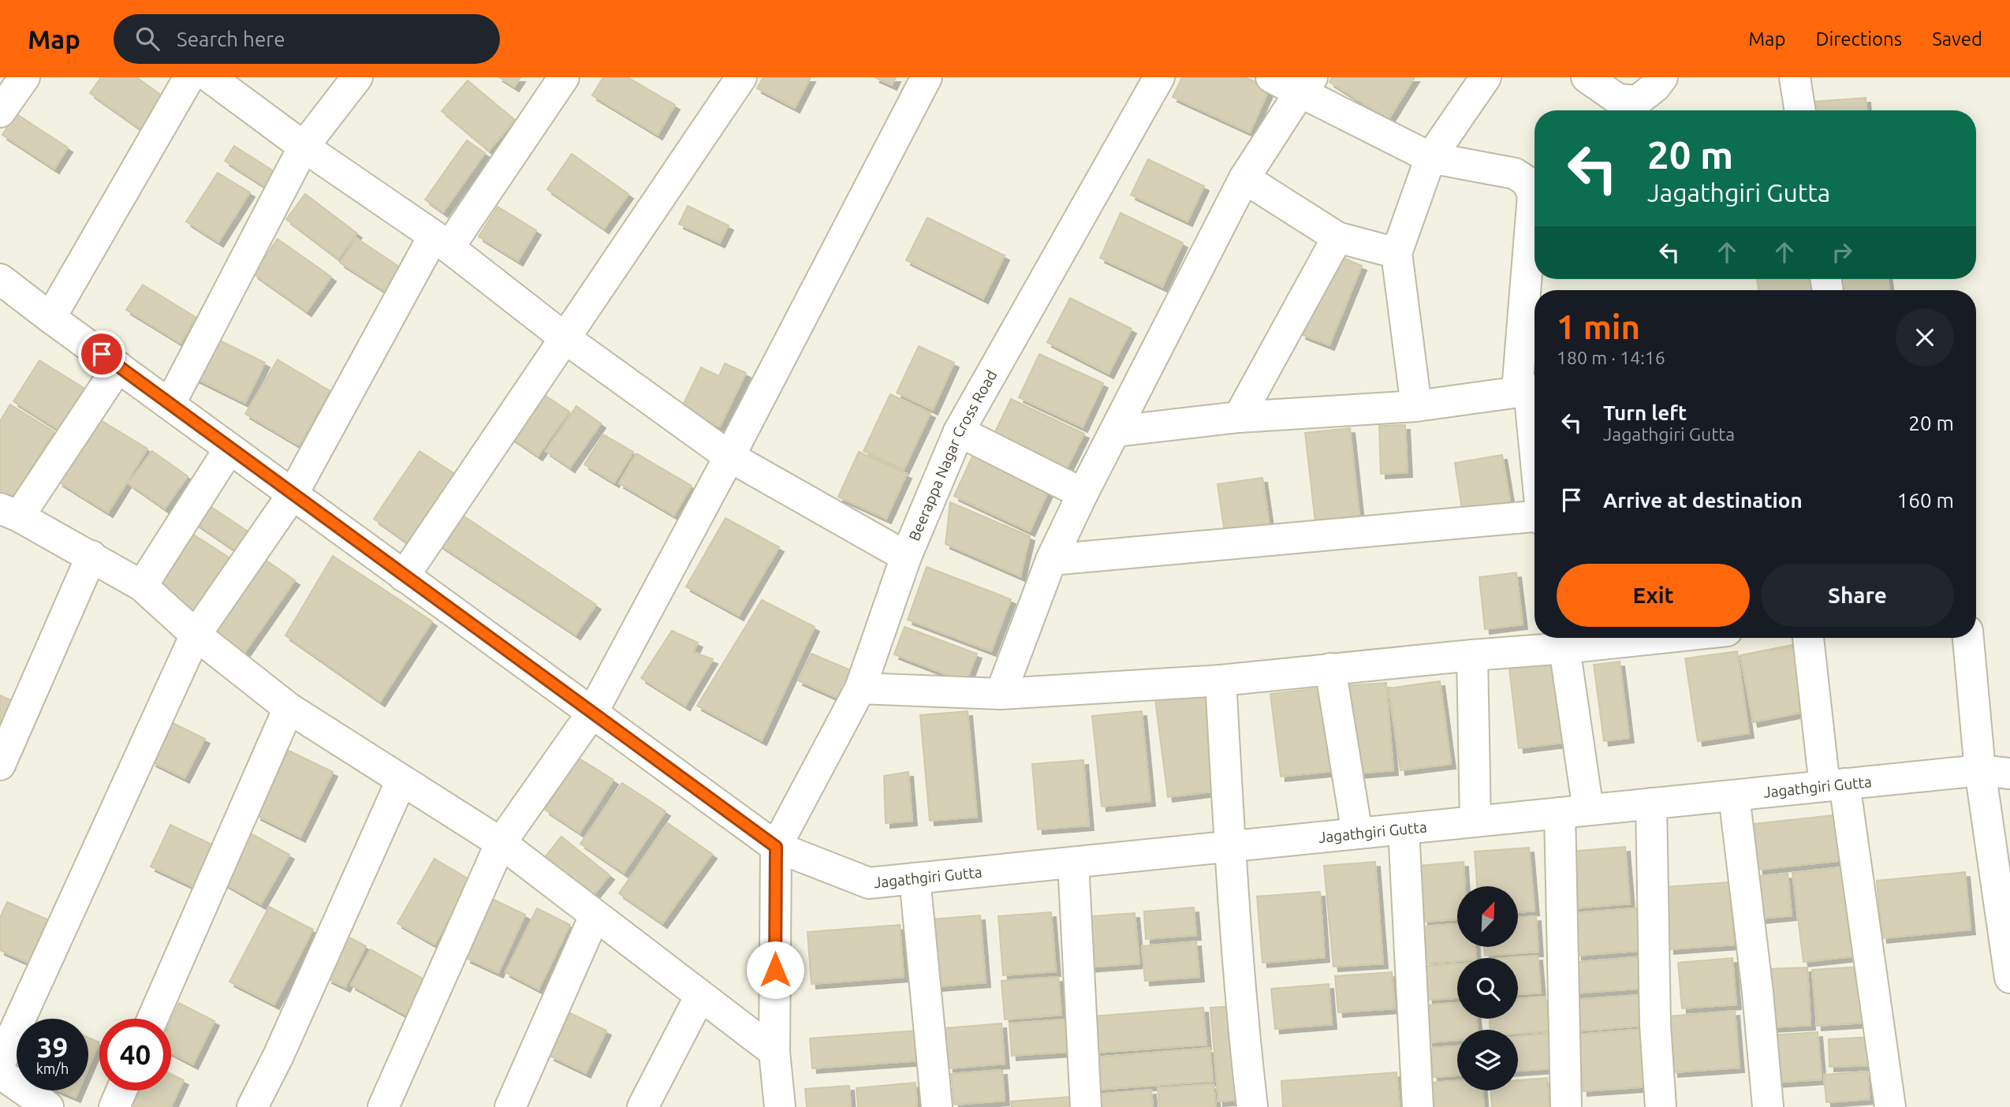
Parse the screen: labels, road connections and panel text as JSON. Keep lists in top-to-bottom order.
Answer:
{
  "streets": {
    "street": ["Beerappa Nagar Cross Road", "Jagathgiri Gutta"]
  },
  "crossings": [
    ["Beerappa Nagar Cross Road", "Jagathgiri Gutta"]
  ],
  "north": "top right",
  "page": {
    "header": "Map",
    "search": "Search here",
    "nav": ["Map", "Directions", "Saved"],
    "turn": ["20 m", "Jagathgiri Gutta"],
    "heading": ["1 min", "180 m · 14:16"],
    "list": [
      {
        "name": "Turn left",
        "note": "Jagathgiri Gutta",
        "value": "20 m"
      },
      {
        "name": "Arrive at destination",
        "value": "160 m"
      }
    ],
    "buttons": ["Exit", "Share"],
    "speed": "39 km/h",
    "limit": "40"
  }
}
